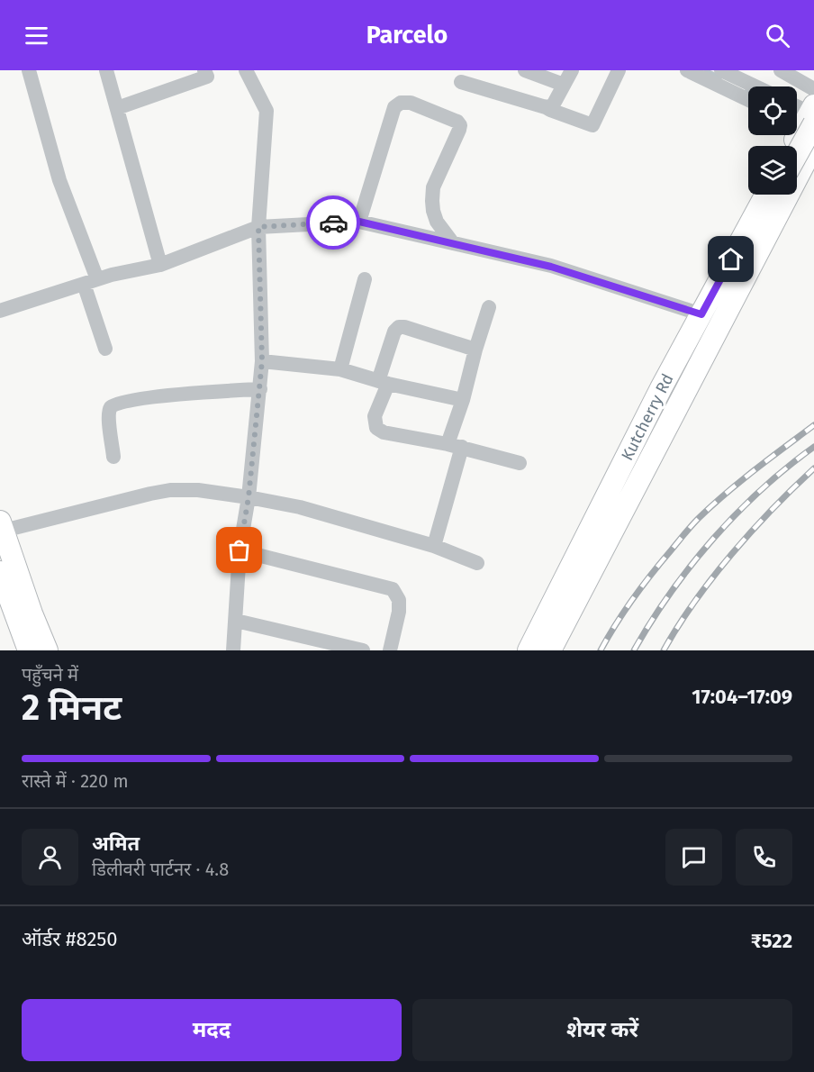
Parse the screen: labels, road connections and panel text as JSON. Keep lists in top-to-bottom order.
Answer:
{
  "streets": {
    "highway": ["Kutcherry Rd"]
  },
  "page": {
    "header": "Parcelo",
    "heading": ["2 मिनट", "पहुँचने में", "17:04–17:09"],
    "panel": [
      "अमित",
      "डिलीवरी पार्टनर · 4.8",
      "ऑर्डर #8250",
      "₹522"
    ],
    "bar": "रास्ते में · 220 m",
    "buttons": ["मदद", "शेयर करें"]
  }
}
